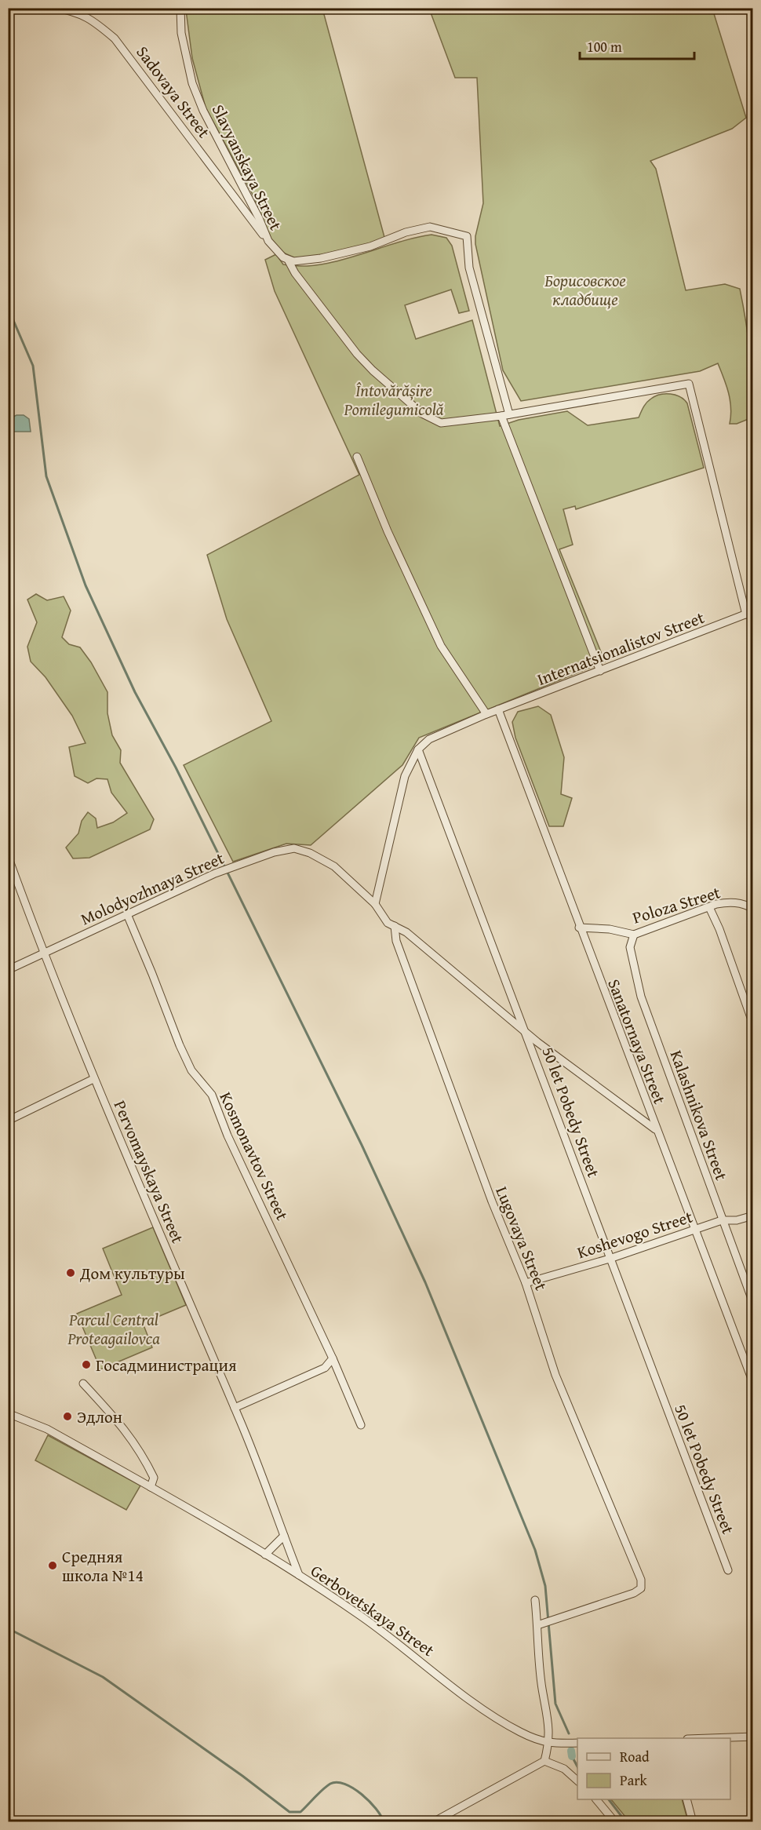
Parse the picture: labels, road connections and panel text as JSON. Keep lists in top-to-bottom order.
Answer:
{
  "streets": {
    "street": [
      "Sadovaya Street",
      "Slavyanskaya Street",
      "Internatsionalistov Street",
      "Molodyozhnaya Street",
      "Poloza Street",
      "Sanatornaya Street",
      "50 let Pobedy Street",
      "Kalashnikova Street",
      "Kosmonavtov Street",
      "Pervomayskaya Street",
      "Koshevogo Street",
      "Lugovaya Street",
      "Gerbovetskaya Street"
    ]
  },
  "crossings": [
    ["Sadovaya Street", "Slavyanskaya Street"],
    ["Slavyanskaya Street", "Internatsionalistov Street"],
    ["Internatsionalistov Street", "Sanatornaya Street"],
    ["Molodyozhnaya Street", "Sanatornaya Street"],
    ["Molodyozhnaya Street", "50 let Pobedy Street"],
    ["Molodyozhnaya Street", "Kosmonavtov Street"],
    ["Molodyozhnaya Street", "Pervomayskaya Street"],
    ["Molodyozhnaya Street", "Lugovaya Street"],
    ["Poloza Street", "Sanatornaya Street"],
    ["Poloza Street", "Kalashnikova Street"],
    ["Sanatornaya Street", "Koshevogo Street"],
    ["50 let Pobedy Street", "Koshevogo Street"],
    ["Kalashnikova Street", "Koshevogo Street"],
    ["Pervomayskaya Street", "Gerbovetskaya Street"],
    ["Koshevogo Street", "Lugovaya Street"]
  ],
  "parks": ["Борисовское кладбище", "Întovărășire Pomilegumicolă", "Parcul Central Proteagailovca"],
  "places": [
    "Дом культуры",
    "Госадминистрация",
    "Эдлон",
    "Средняя школа №14"
  ],
  "legend": ["Road", "Park"],
  "scale_bar": "100 m"
}
